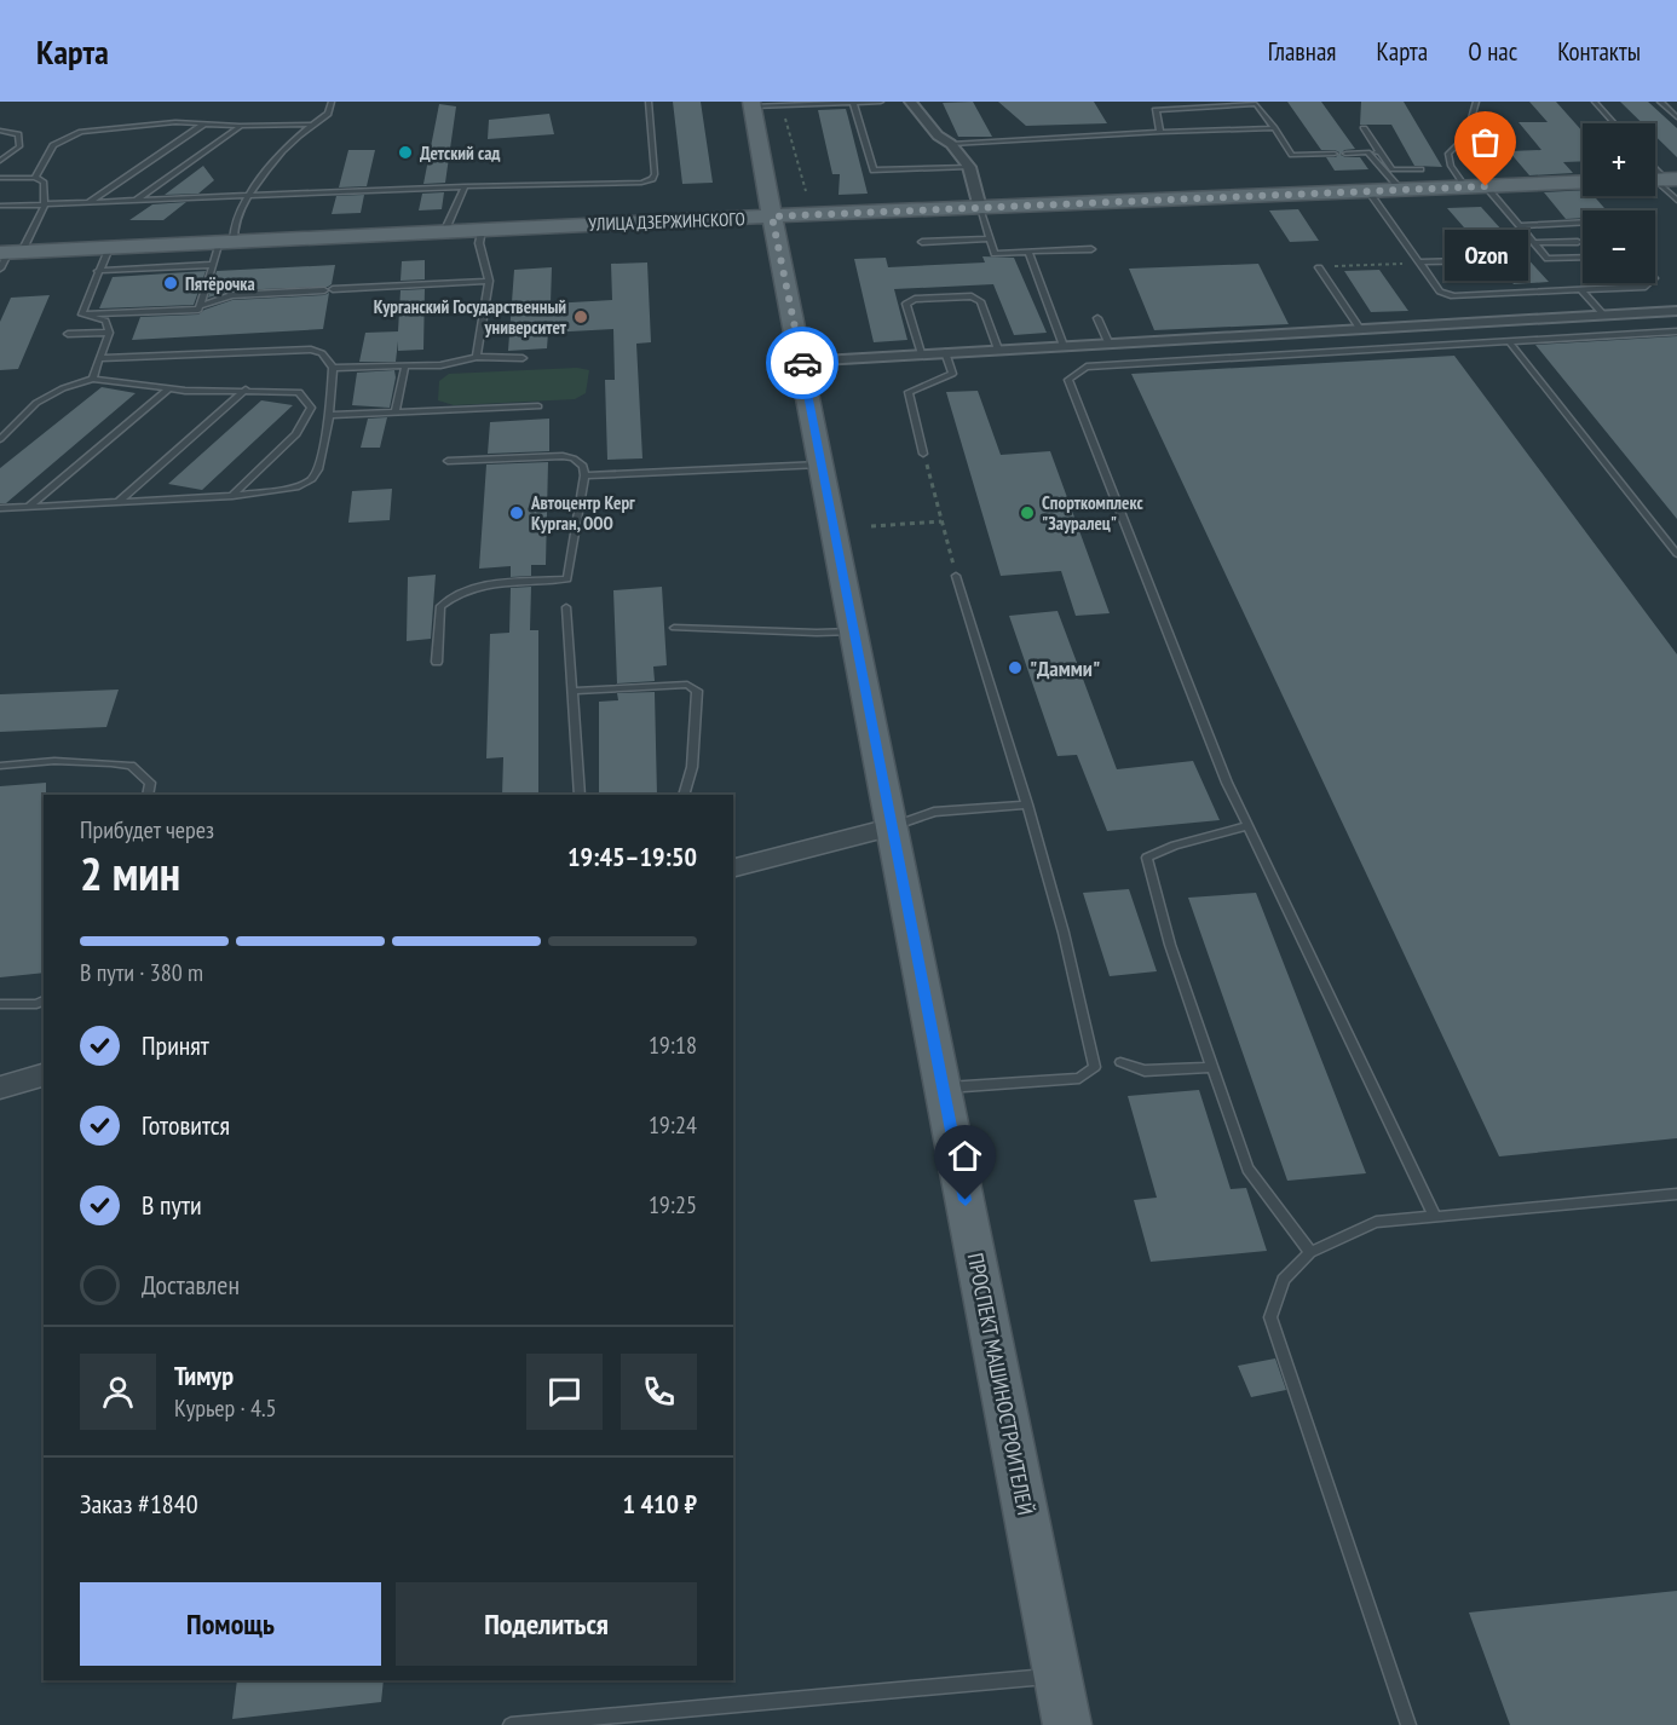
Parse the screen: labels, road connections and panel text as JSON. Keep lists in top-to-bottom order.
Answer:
{
  "streets": {
    "main road": ["УЛИЦА ДЗЕРЖИНСКОГО", "ПРОСПЕКТ МАШИНОСТРОИТЕЛЕЙ"]
  },
  "crossings": [
    ["УЛИЦА ДЗЕРЖИНСКОГО", "ПРОСПЕКТ МАШИНОСТРОИТЕЛЕЙ"]
  ],
  "places": [
    "Детский сад",
    "Ozon",
    "Пятёрочка",
    "Курганский Государственный университет",
    "Автоцентр Керг Курган, ООО",
    "Спорткомплекс \"Зауралец\"",
    "\"Дамми\""
  ],
  "page": {
    "header": "Карта",
    "nav": [
      "Главная",
      "Карта",
      "О нас",
      "Контакты"
    ],
    "map_buttons": ["+", "−"],
    "bubble": "Ozon",
    "heading": ["2 мин", "Прибудет через", "19:45–19:50"],
    "panel": [
      "Тимур",
      "Курьер · 4.5",
      "Заказ #1840",
      "1 410 ₽"
    ],
    "bar": "В пути · 380 m",
    "list": [
      ["Принят", "19:18"],
      ["Готовится", "19:24"],
      ["В пути", "19:25"],
      "Доставлен"
    ],
    "buttons": ["Помощь", "Поделиться"]
  }
}
